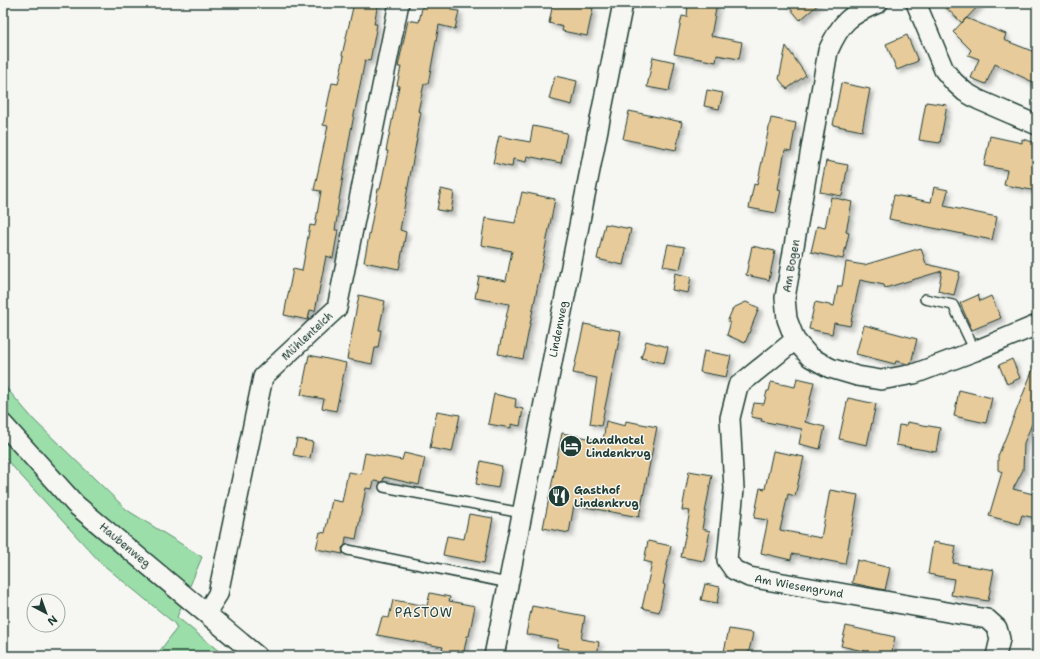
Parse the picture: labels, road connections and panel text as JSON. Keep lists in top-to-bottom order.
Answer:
{
  "streets": {
    "street": [
      "Am Bogen",
      "Lindenweg",
      "Mühlenteich",
      "Haubenweg",
      "Am Wiesengrund"
    ]
  },
  "crossings": [
    ["Am Bogen", "Am Wiesengrund"],
    ["Mühlenteich", "Haubenweg"]
  ],
  "districts": ["PASTOW"],
  "places": {
    "hotel": ["Landhotel Lindenkrug"],
    "restaurant": ["Gasthof Lindenkrug"]
  },
  "north": "bottom right"
}
